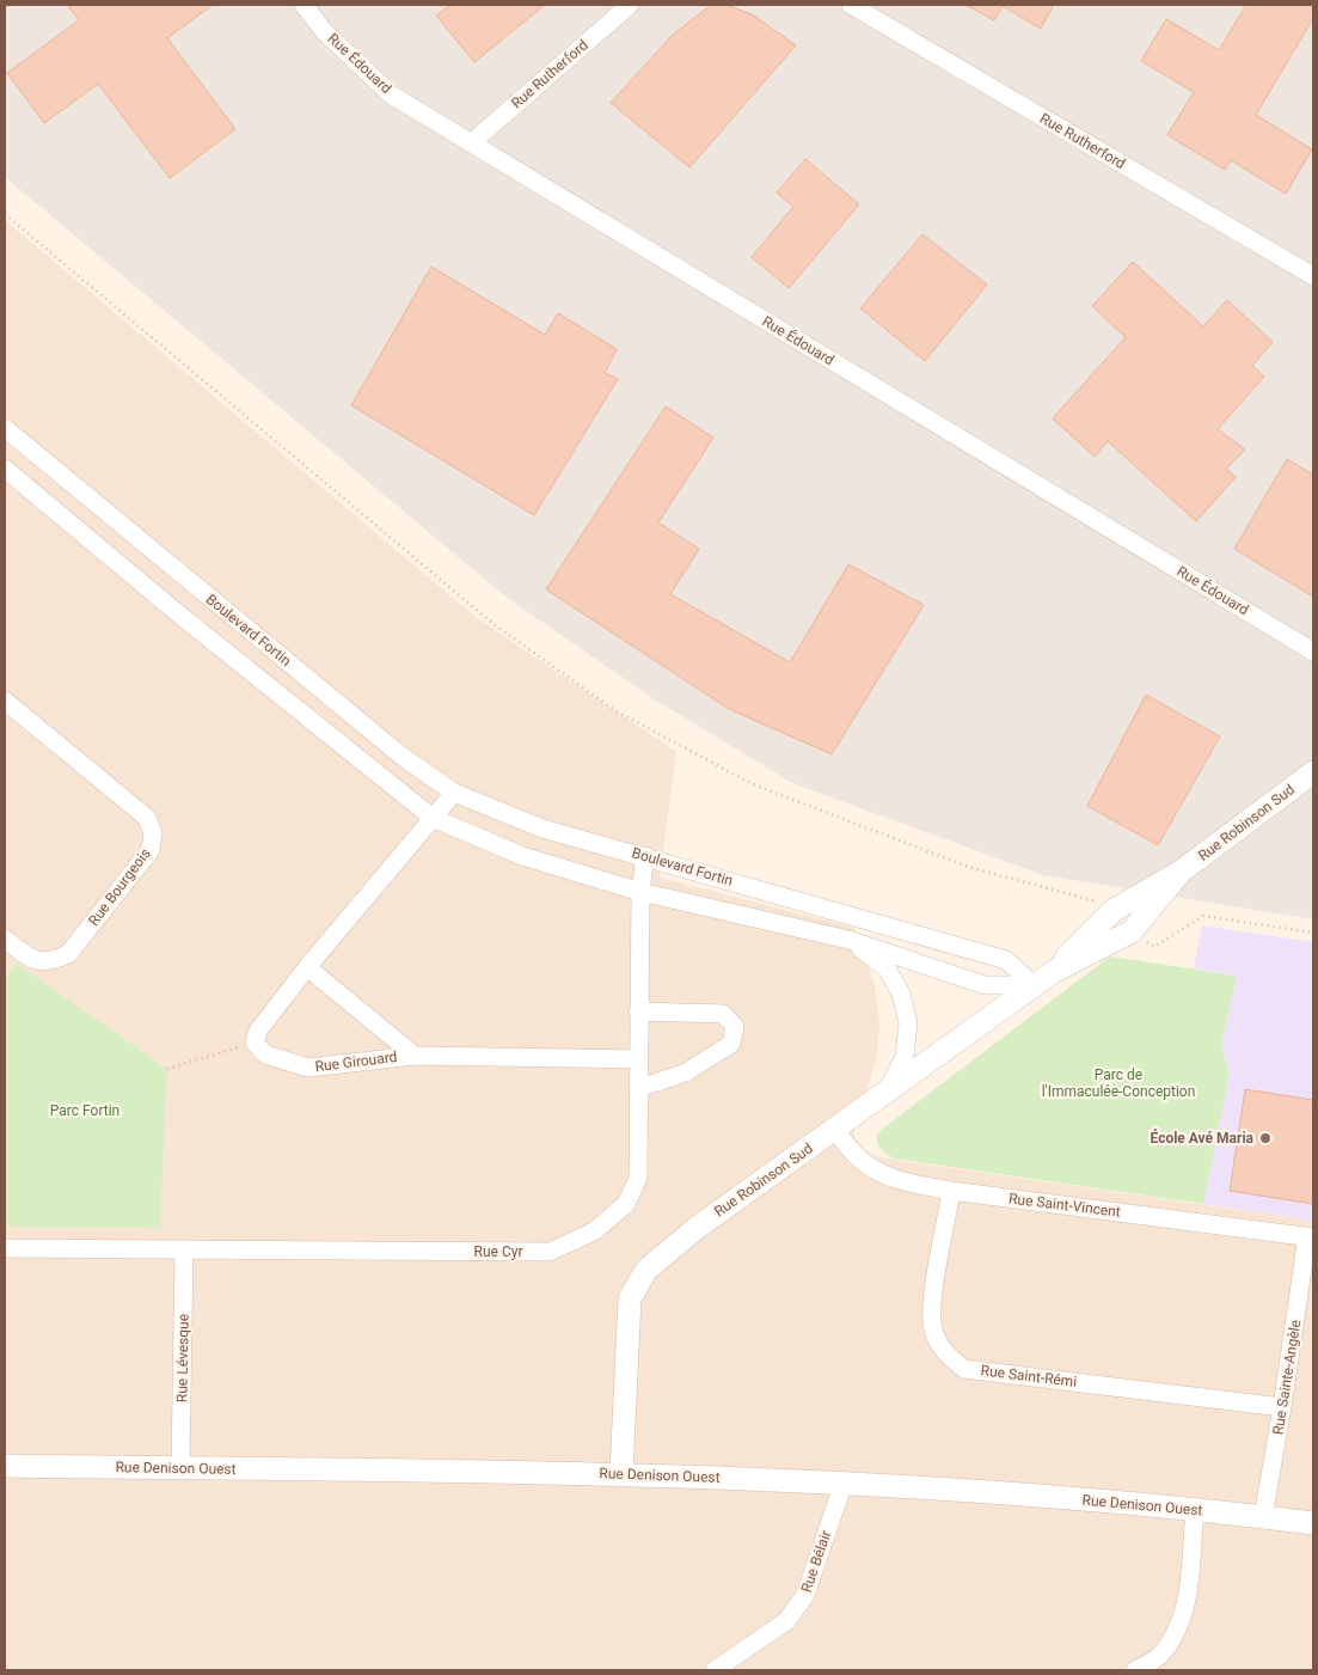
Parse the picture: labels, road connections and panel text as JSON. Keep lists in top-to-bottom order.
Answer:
{
  "streets": {
    "street": [
      "Rue Édouard",
      "Rue Rutherford",
      "Boulevard Fortin",
      "Rue Robinson Sud",
      "Rue Bourgeois",
      "Rue Girouard",
      "Rue Saint-Vincent",
      "Rue Cyr",
      "Rue Lévesque",
      "Rue Saint-Rémi",
      "Rue Sainte-Angèle",
      "Rue Denison Ouest",
      "Rue Bélair"
    ]
  },
  "crossings": [
    ["Rue Édouard", "Rue Rutherford"],
    ["Boulevard Fortin", "Rue Robinson Sud"],
    ["Boulevard Fortin", "Rue Cyr"],
    ["Rue Robinson Sud", "Rue Saint-Vincent"],
    ["Rue Robinson Sud", "Rue Denison Ouest"],
    ["Rue Girouard", "Rue Cyr"],
    ["Rue Saint-Vincent", "Rue Saint-Rémi"],
    ["Rue Saint-Vincent", "Rue Sainte-Angèle"],
    ["Rue Cyr", "Rue Lévesque"],
    ["Rue Lévesque", "Rue Denison Ouest"],
    ["Rue Saint-Rémi", "Rue Sainte-Angèle"],
    ["Rue Sainte-Angèle", "Rue Denison Ouest"],
    ["Rue Denison Ouest", "Rue Bélair"]
  ],
  "parks": ["Parc de l'Immaculée-Conception", "Parc Fortin"],
  "places": ["École Avé Maria"]
}
